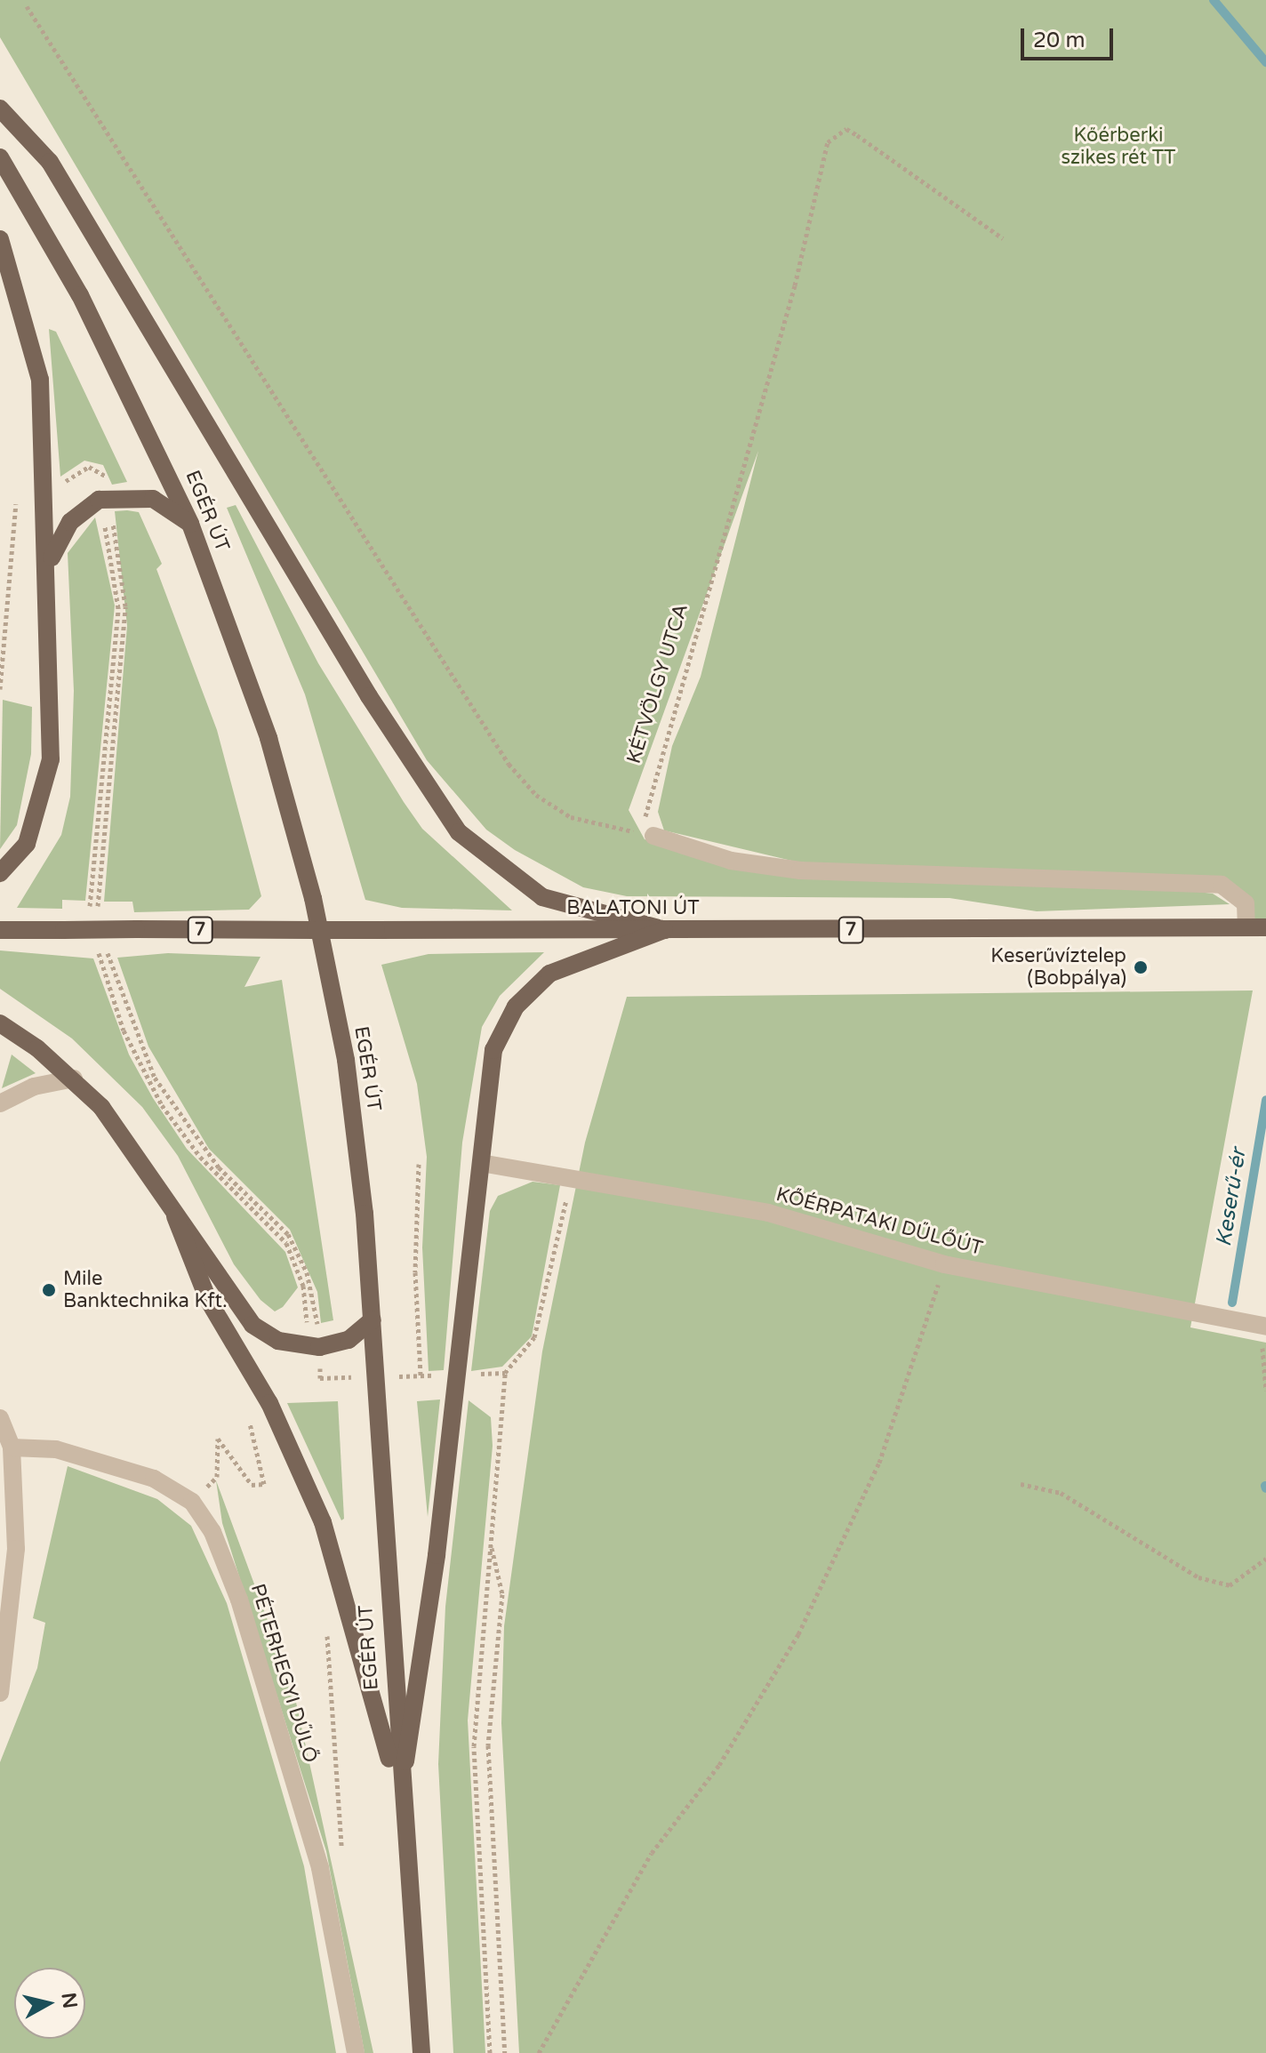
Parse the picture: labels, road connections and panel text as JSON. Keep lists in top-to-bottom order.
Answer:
{
  "streets": {
    "main road": ["EGÉR ÚT", "BALATONI ÚT", "7"],
    "street": ["KŐÉRPATAKI DŰLŐÚT", "PÉTERHEGYI DŰLŐ"],
    "path": ["KÉTVÖLGY UTCA"]
  },
  "water": ["Keserű-ér"],
  "parks": ["Kőérberki szikes rét TT"],
  "places": ["Keserűvíztelep (Bobpálya)", "Mile Banktechnika Kft."],
  "scale_bar": "20 m",
  "north": "right"
}
